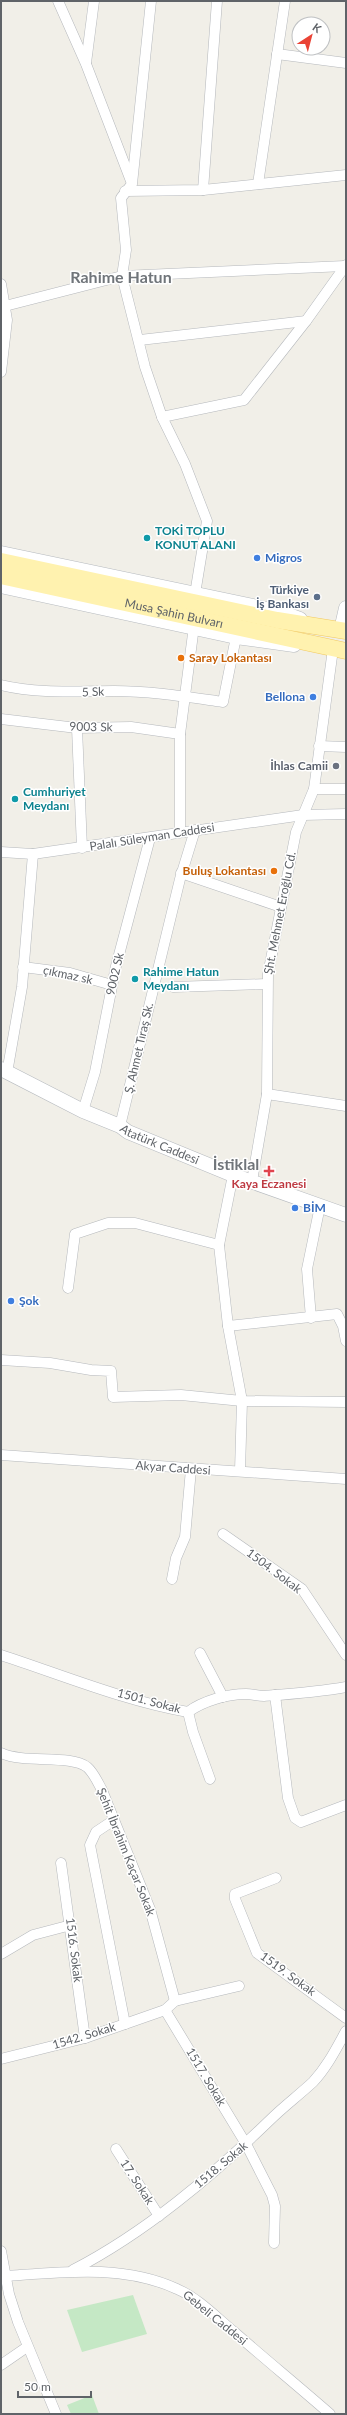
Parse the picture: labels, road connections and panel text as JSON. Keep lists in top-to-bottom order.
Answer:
{
  "streets": {
    "main road": ["Musa Şahin Bulvarı", "Atatürk Caddesi"],
    "street": [
      "5 Sk",
      "9003 Sk",
      "Palalı Süleyman Caddesi",
      "Şht. Mehmet Eroğlu Cd.",
      "9002 Sk",
      "çıkmaz sk",
      "Ş. Ahmet Tıraş Sk.",
      "Akyar Caddesi",
      "1504. Sokak",
      "1501. Sokak",
      "Şehit İbrahim Kaçar Sokak",
      "1516. Sokak",
      "1519. Sokak",
      "1542. Sokak",
      "1517. Sokak",
      "1518. Sokak",
      "17. Sokak",
      "Gebeli Caddesi"
    ]
  },
  "crossings": [
    ["Musa Şahin Bulvarı", "Şht. Mehmet Eroğlu Cd."],
    ["Palalı Süleyman Caddesi", "Şht. Mehmet Eroğlu Cd."],
    ["Palalı Süleyman Caddesi", "9002 Sk"],
    ["Palalı Süleyman Caddesi", "Ş. Ahmet Tıraş Sk."],
    ["Şht. Mehmet Eroğlu Cd.", "Atatürk Caddesi"],
    ["9002 Sk", "çıkmaz sk"],
    ["9002 Sk", "Atatürk Caddesi"],
    ["Ş. Ahmet Tıraş Sk.", "Atatürk Caddesi"],
    ["1516. Sokak", "1542. Sokak"],
    ["1542. Sokak", "1517. Sokak"],
    ["1517. Sokak", "1518. Sokak"],
    ["1518. Sokak", "17. Sokak"],
    ["1518. Sokak", "Gebeli Caddesi"]
  ],
  "districts": ["Rahime Hatun", "İstiklal"],
  "places": {
    "other": [
      "TOKİ TOPLU KONUT ALANI",
      "Migros",
      "Türkiye İş Bankası",
      "Saray Lokantası",
      "Bellona",
      "İhlas Camii",
      "Cumhuriyet Meydanı",
      "Buluş Lokantası",
      "Rahime Hatun Meydanı",
      "BİM",
      "Şok"
    ],
    "health": ["Kaya Eczanesi"]
  },
  "scale_bar": "50 m",
  "north": "top right"
}
